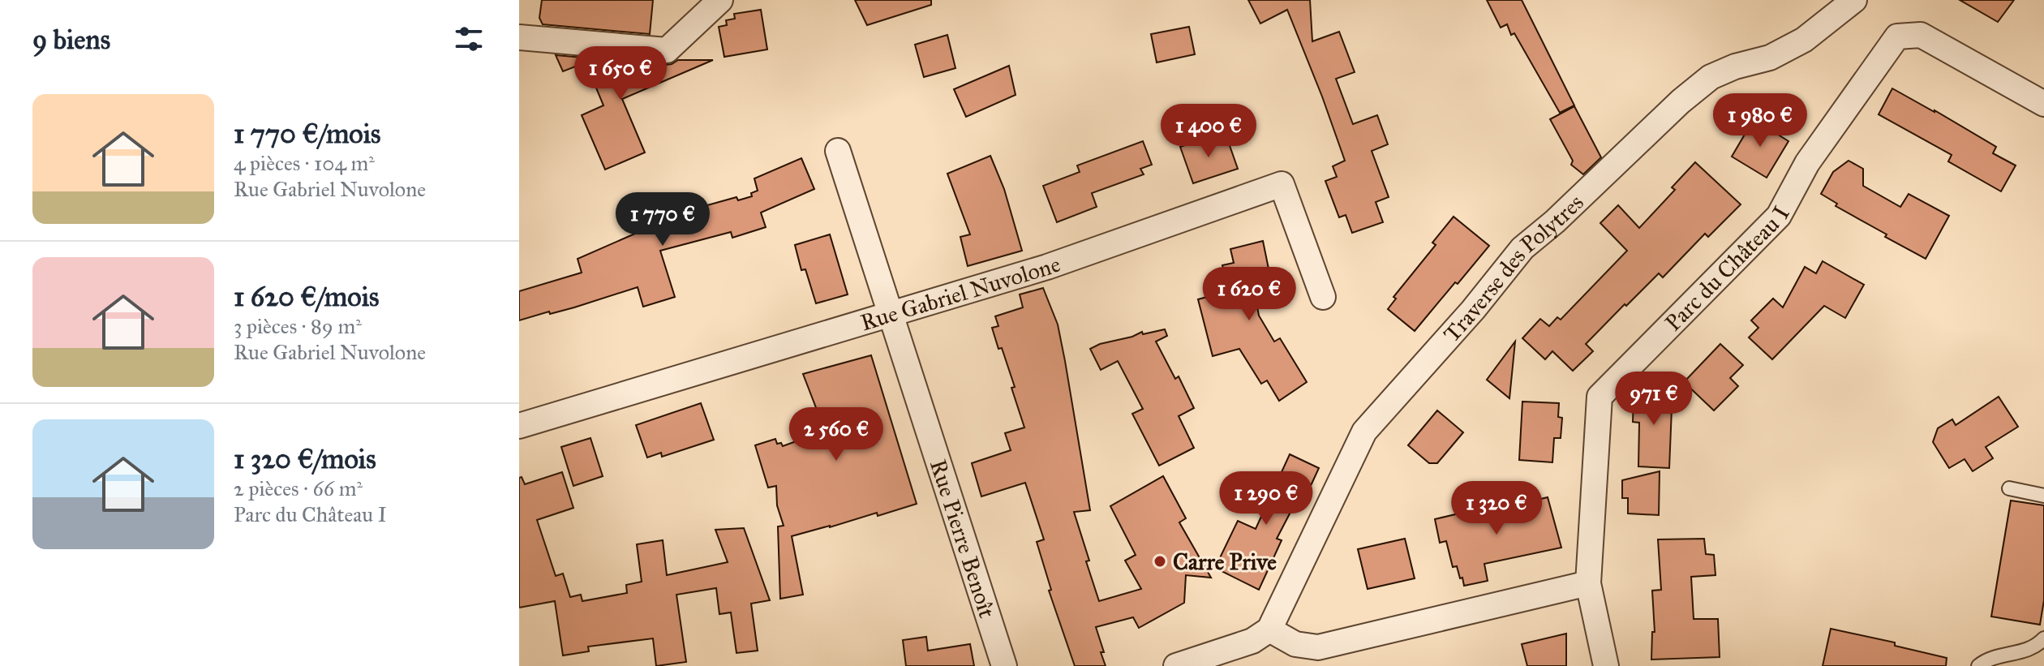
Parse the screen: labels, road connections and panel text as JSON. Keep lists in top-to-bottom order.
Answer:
{
  "streets": {
    "street": [
      "Parc du Château I",
      "Traverse des Polytres",
      "Rue Gabriel Nuvolone",
      "Rue Pierre Benoît"
    ]
  },
  "crossings": [
    ["Rue Gabriel Nuvolone", "Rue Pierre Benoît"]
  ],
  "places": ["Carre Prive"],
  "page": {
    "heading": "9 biens",
    "price": [
      "1 650 €",
      "1 980 €",
      "1 400 €",
      "1 770 €",
      "1 620 €",
      "971 €",
      "2 560 €",
      "1 290 €",
      "1 320 €"
    ],
    "list": [
      {
        "name": "1 770 €/mois",
        "note": "4 pièces · 104 m² · Rue Gabriel Nuvolone"
      },
      {
        "name": "1 620 €/mois",
        "note": "3 pièces · 89 m² · Rue Gabriel Nuvolone"
      },
      {
        "name": "1 320 €/mois",
        "note": "2 pièces · 66 m² · Parc du Château I"
      }
    ]
  }
}
